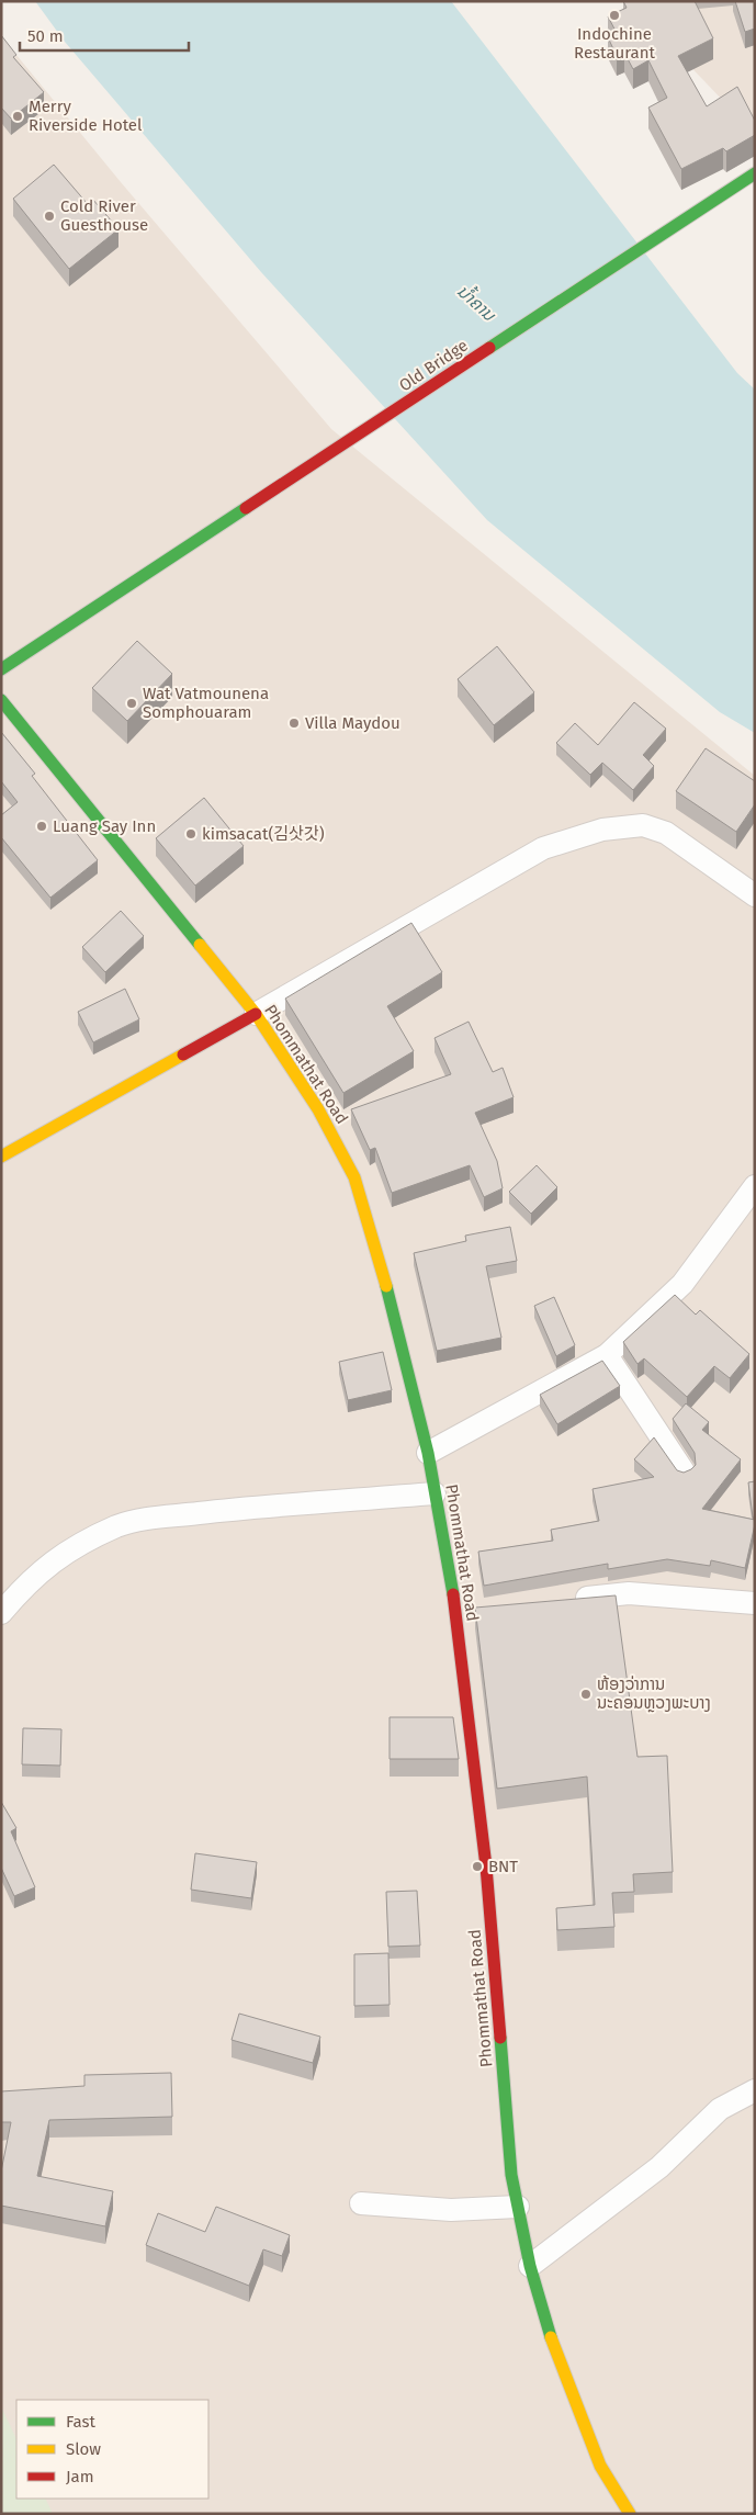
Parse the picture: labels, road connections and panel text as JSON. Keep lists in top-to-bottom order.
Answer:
{
  "streets": {
    "street": ["Old Bridge", "Phommathat Road"]
  },
  "water": ["ນ້ຳຄານ"],
  "places": [
    "Indochine Restaurant",
    "Merry Riverside Hotel",
    "Cold River Guesthouse",
    "Wat Vatmounena Somphouaram",
    "Villa Maydou",
    "Luang Say Inn",
    "kimsacat(김삿갓)",
    "ຫ້ອງວ່າການ ນະຄອນຫຼວງພະບາງ",
    "BNT"
  ],
  "legend": ["Fast", "Slow", "Jam"],
  "scale_bar": "50 m"
}
